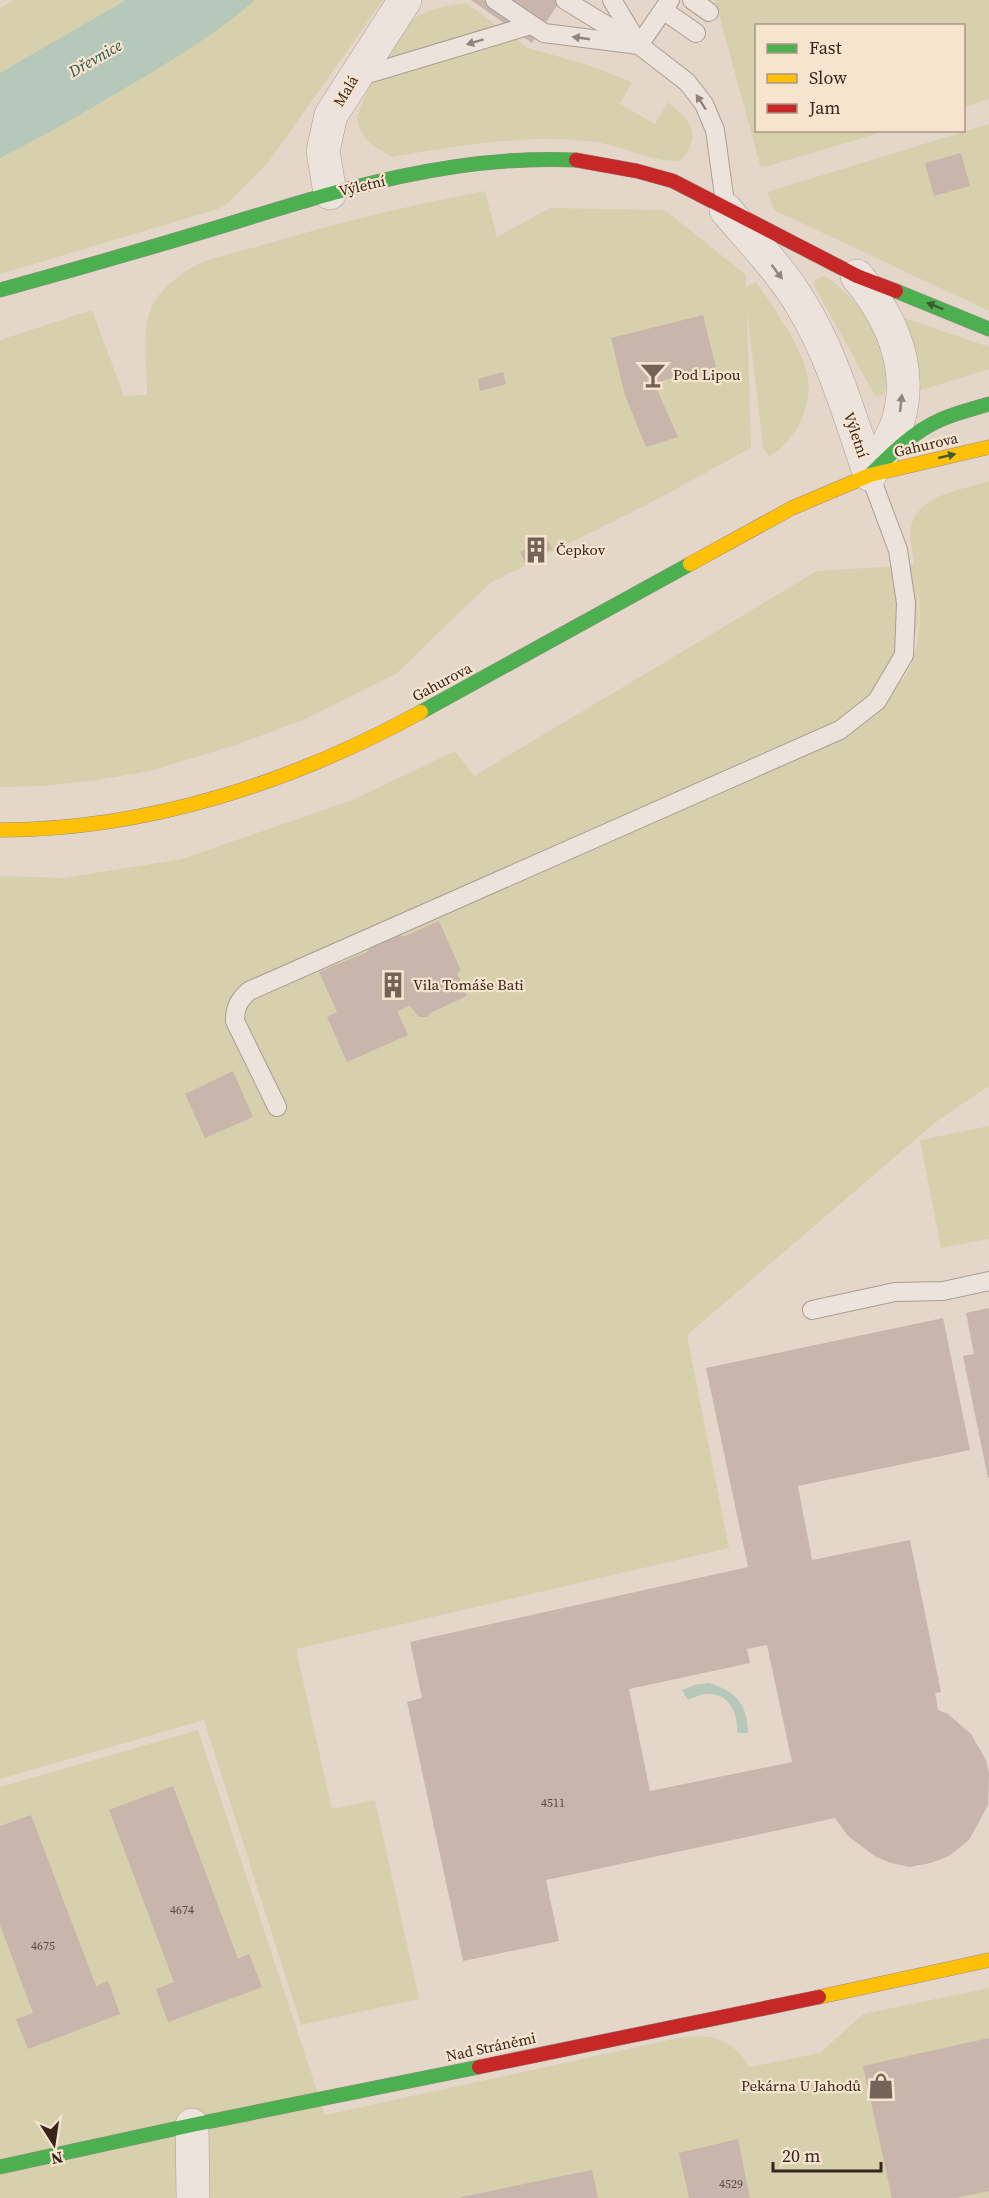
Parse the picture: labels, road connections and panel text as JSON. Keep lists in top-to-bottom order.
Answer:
{
  "streets": {
    "street": [
      "Malá",
      "Výletní",
      "Gahurova",
      "Nad Stráněmi"
    ]
  },
  "crossings": [
    ["Malá", "Výletní"],
    ["Výletní", "Gahurova"]
  ],
  "water": ["Dřevnice"],
  "places": {
    "bar": ["Pod Lipou"],
    "building": ["Čepkov", "Vila Tomáše Bati"],
    "shop": ["Pekárna U Jahodů"]
  },
  "house_numbers": [
    "4511",
    "4674",
    "4675",
    "4529"
  ],
  "legend": ["Fast", "Slow", "Jam"],
  "scale_bar": "20 m",
  "north": "bottom"
}
